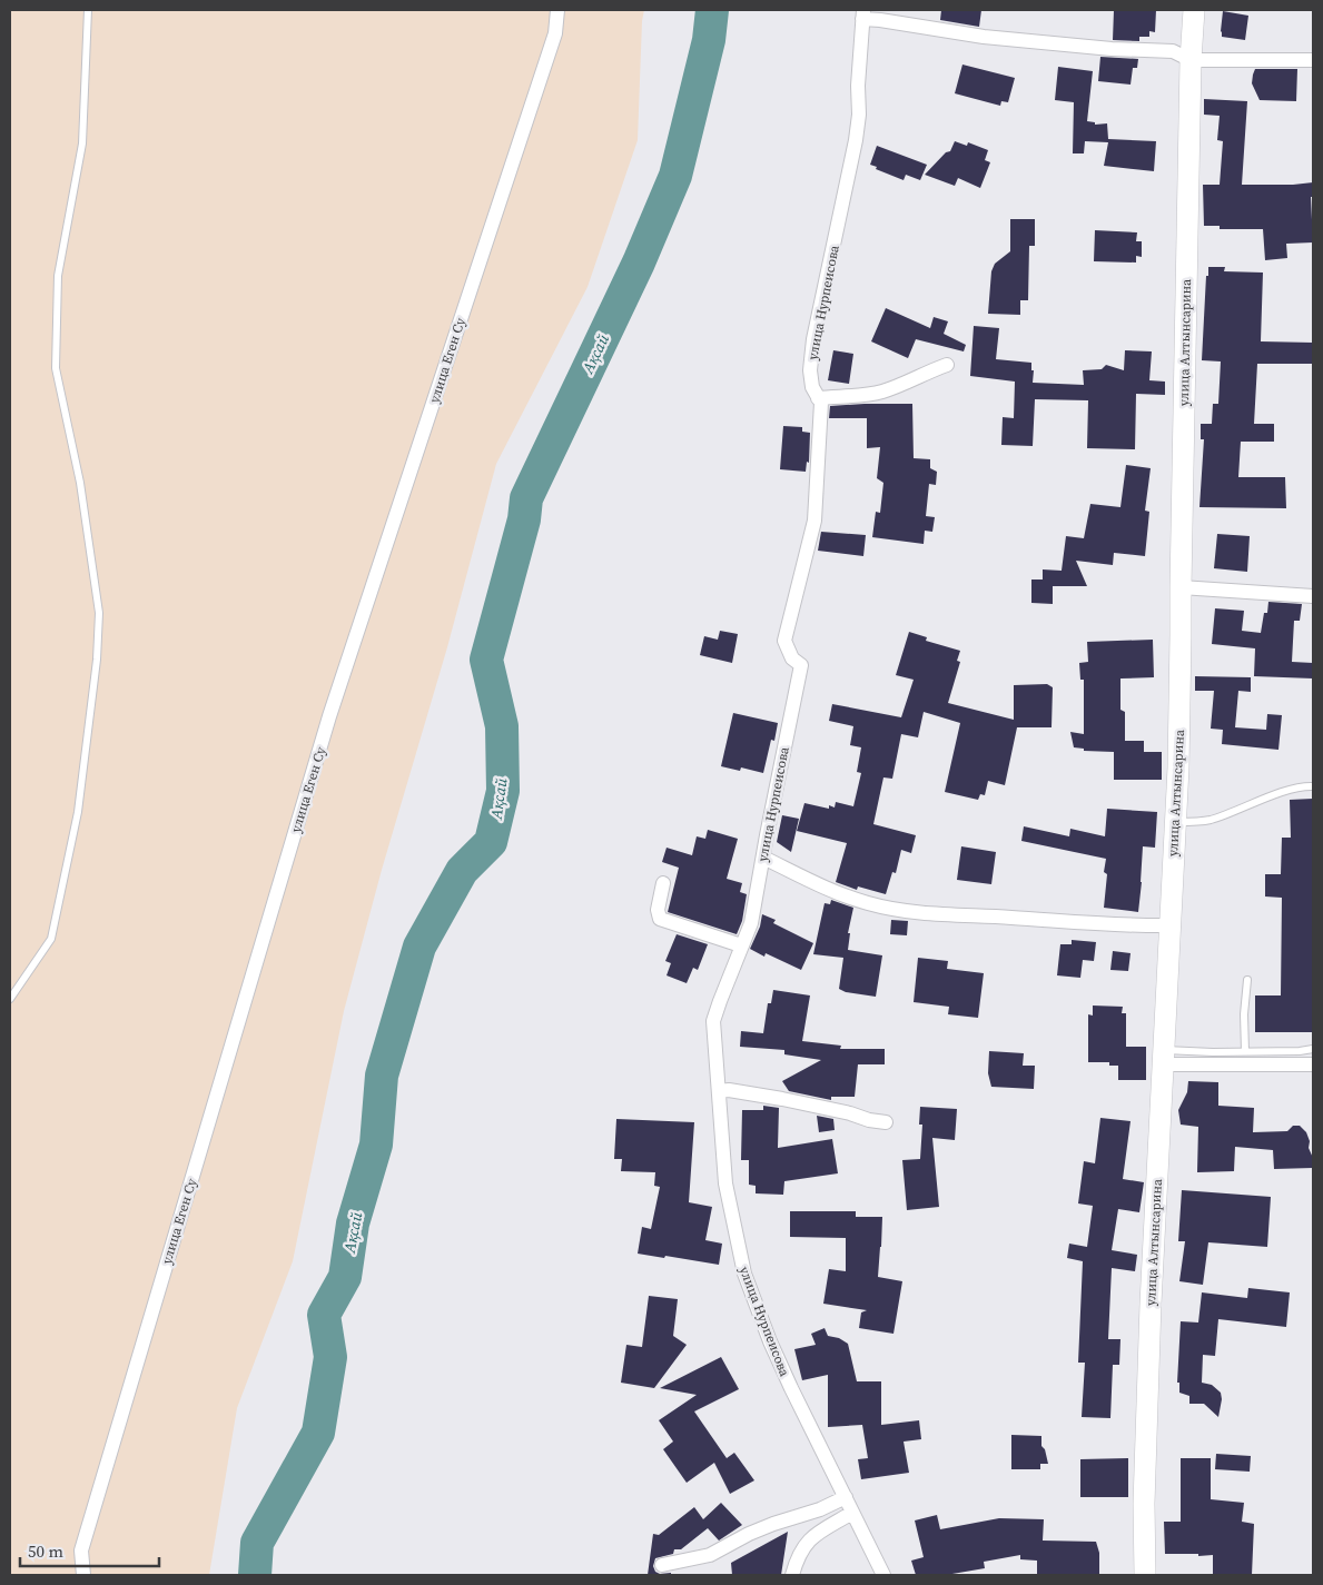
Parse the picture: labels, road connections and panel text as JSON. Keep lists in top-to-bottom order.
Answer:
{
  "streets": {
    "street": ["улица Нурпеисова", "улица Алтынсарина", "улица Еген Су"]
  },
  "water": ["Ақсай"],
  "scale_bar": "50 m"
}
